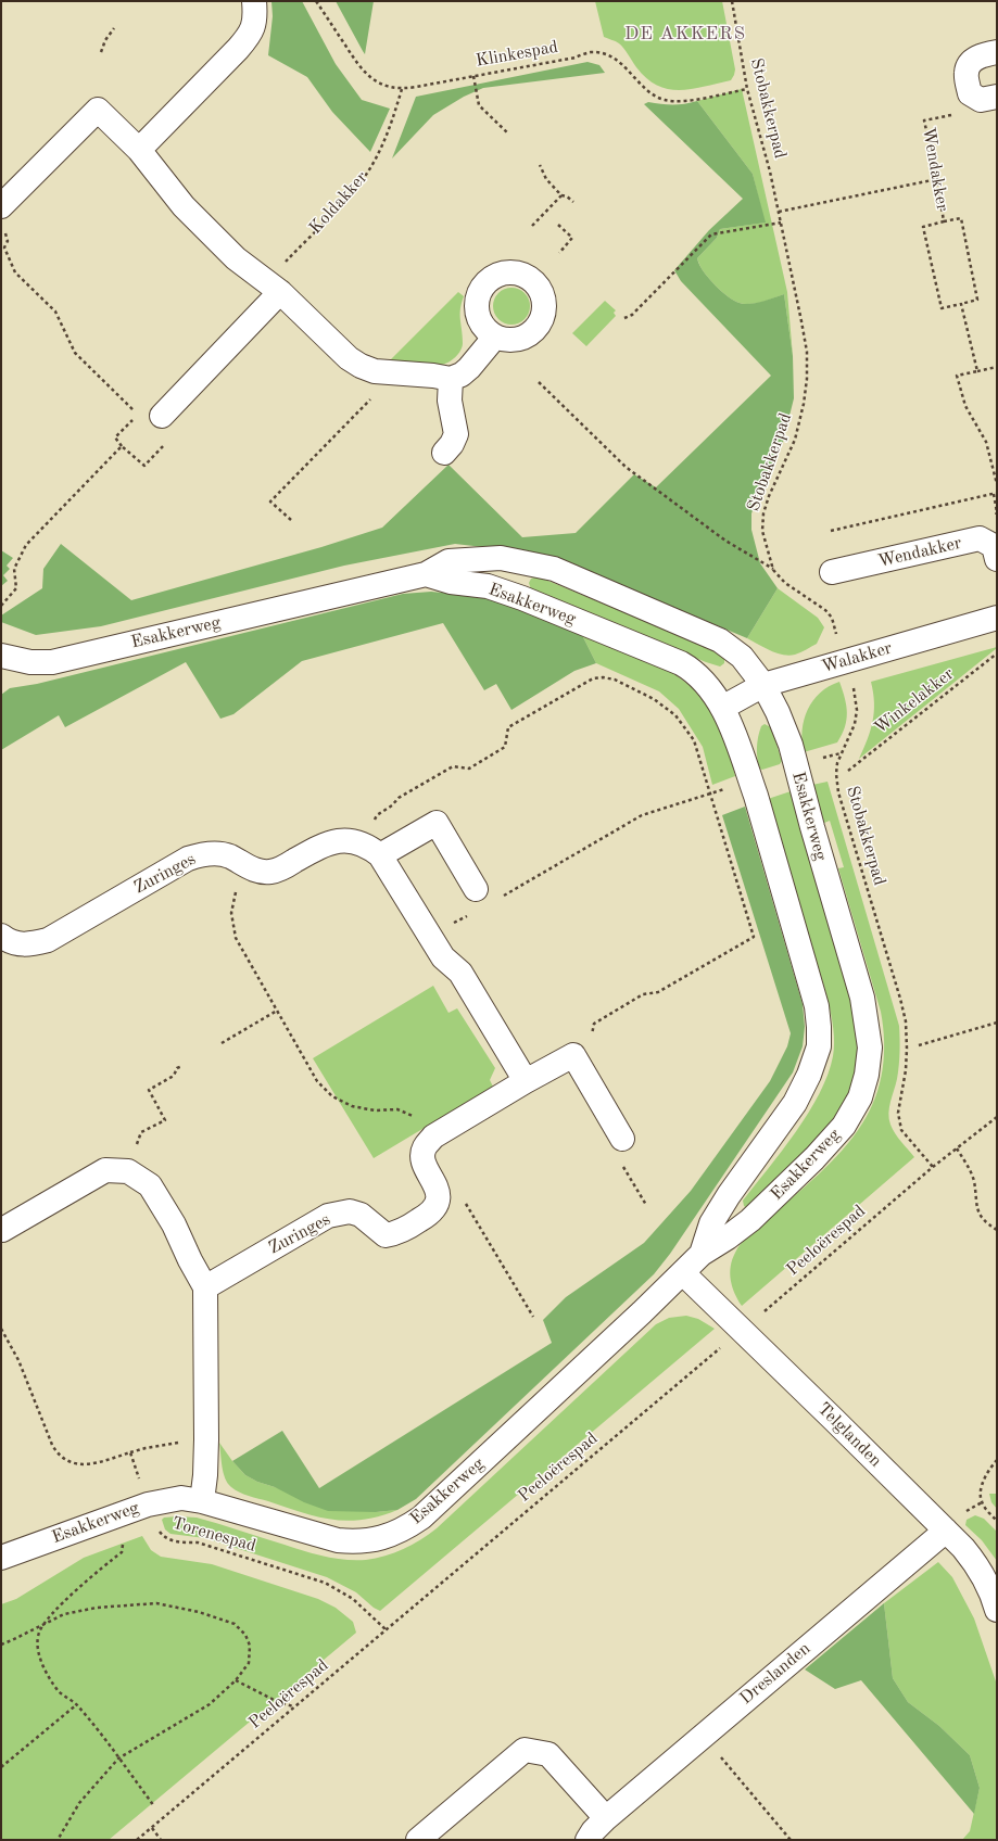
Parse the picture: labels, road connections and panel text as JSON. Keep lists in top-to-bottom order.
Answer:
{
  "streets": {
    "street": [
      "Wendakker",
      "Esakkerweg",
      "Walakker",
      "Zuringes",
      "Telglanden",
      "Dreslanden"
    ],
    "path": [
      "Klinkespad",
      "Stobakkerpad",
      "Koldakker",
      "Winkelakker",
      "Peeloërespad",
      "Torenespad"
    ]
  },
  "crossings": [
    ["Klinkespad", "Stobakkerpad"],
    ["Klinkespad", "Koldakker"],
    ["Stobakkerpad", "Walakker"],
    ["Stobakkerpad", "Peeloërespad"],
    ["Esakkerweg", "Walakker"],
    ["Esakkerweg", "Telglanden"],
    ["Esakkerweg", "Torenespad"],
    ["Peeloërespad", "Telglanden"],
    ["Peeloërespad", "Torenespad"],
    ["Telglanden", "Dreslanden"]
  ],
  "districts": ["DE AKKERS"]
}
